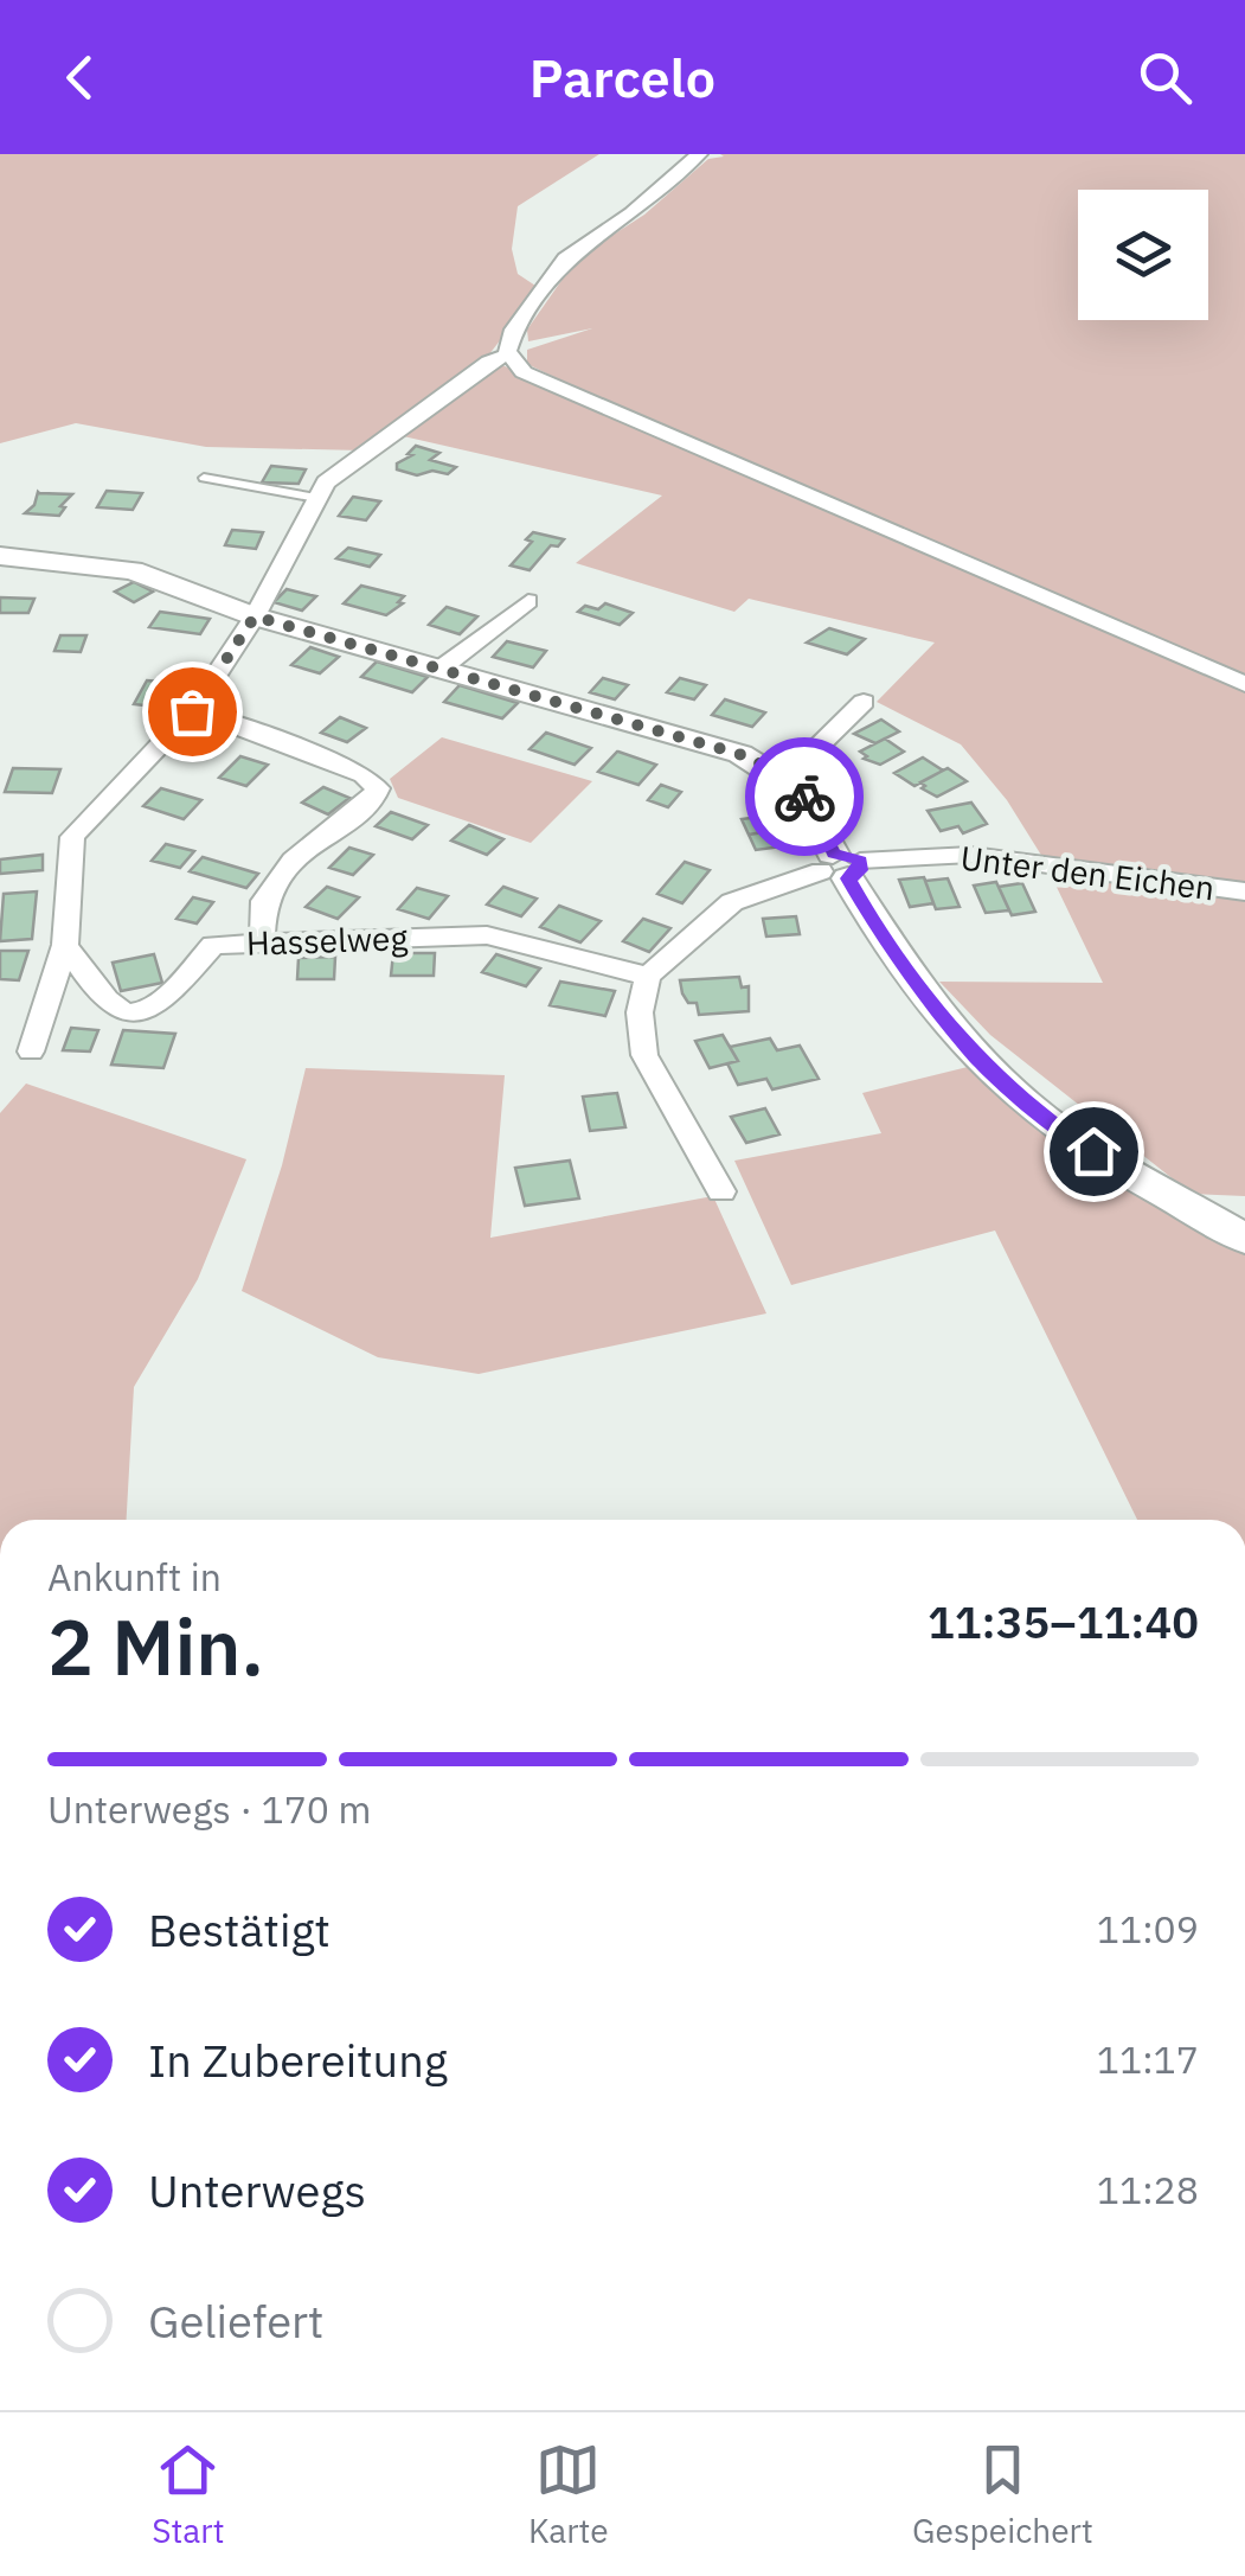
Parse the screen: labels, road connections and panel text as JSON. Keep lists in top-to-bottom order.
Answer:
{
  "streets": {
    "street": ["Unter den Eichen", "Hasselweg"]
  },
  "crossings": [
    ["Unter den Eichen", "Hasselweg"]
  ],
  "page": {
    "header": "Parcelo",
    "heading": ["2 Min.", "Ankunft in", "11:35–11:40"],
    "bar": "Unterwegs · 170 m",
    "list": [
      ["Bestätigt", "11:09"],
      ["In Zubereitung", "11:17"],
      ["Unterwegs", "11:28"],
      "Geliefert"
    ],
    "tabs": ["Start", "Karte", "Gespeichert"]
  }
}
